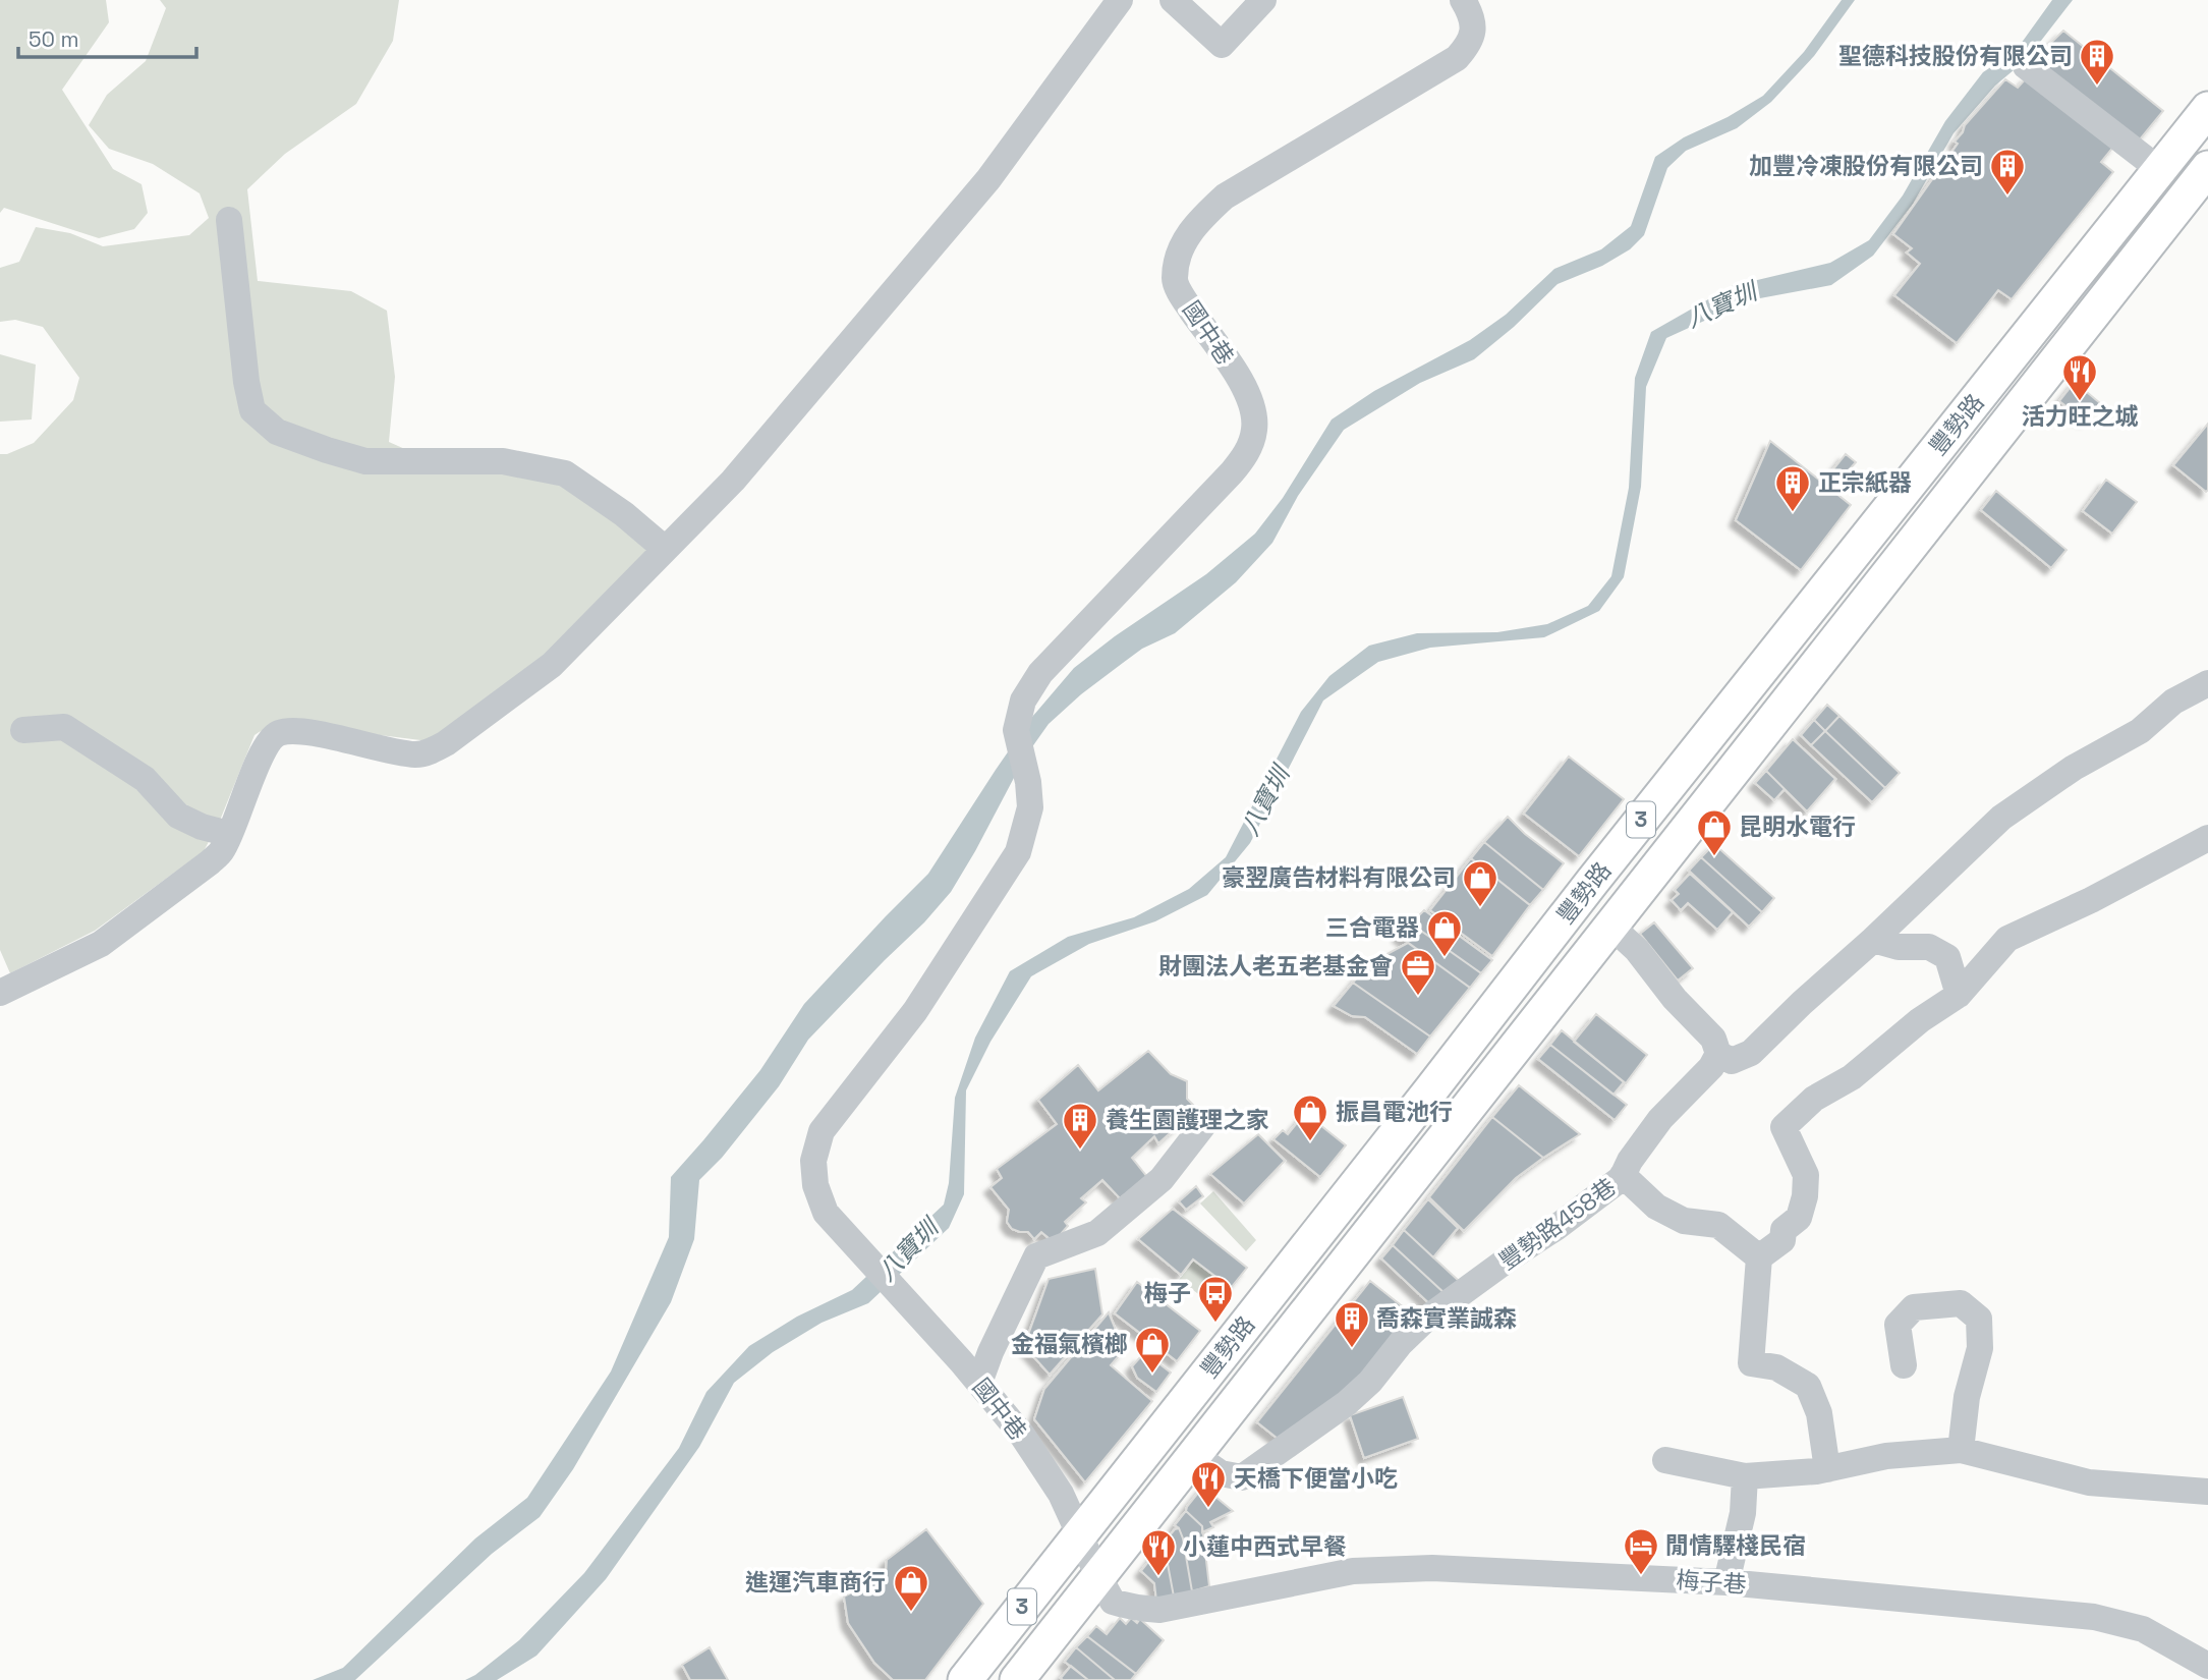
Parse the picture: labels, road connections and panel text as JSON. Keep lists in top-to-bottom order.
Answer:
{
  "streets": {
    "main road": ["豐勢路", "3"],
    "street": ["國中巷", "豐勢路458巷", "梅子巷"]
  },
  "crossings": [
    ["國中巷", "豐勢路"],
    ["國中巷", "梅子巷"],
    ["豐勢路", "豐勢路458巷"],
    ["豐勢路", "梅子巷"]
  ],
  "water": ["八寶圳"],
  "places": {
    "building": [
      "聖德科技股份有限公司",
      "加豐冷凍股份有限公司",
      "正宗紙器",
      "養生園護理之家",
      "喬森實業誠森"
    ],
    "restaurant": ["活力旺之城", "天橋下便當小吃", "小蓮中西式早餐"],
    "shop": [
      "昆明水電行",
      "豪翌廣告材料有限公司",
      "三合電器",
      "振昌電池行",
      "金福氣檳榔",
      "進運汽車商行"
    ],
    "office": ["財團法人老五老基金會"],
    "bus stop": ["梅子"],
    "hotel": ["閒情驛棧民宿"]
  },
  "scale_bar": "50 m"
}
